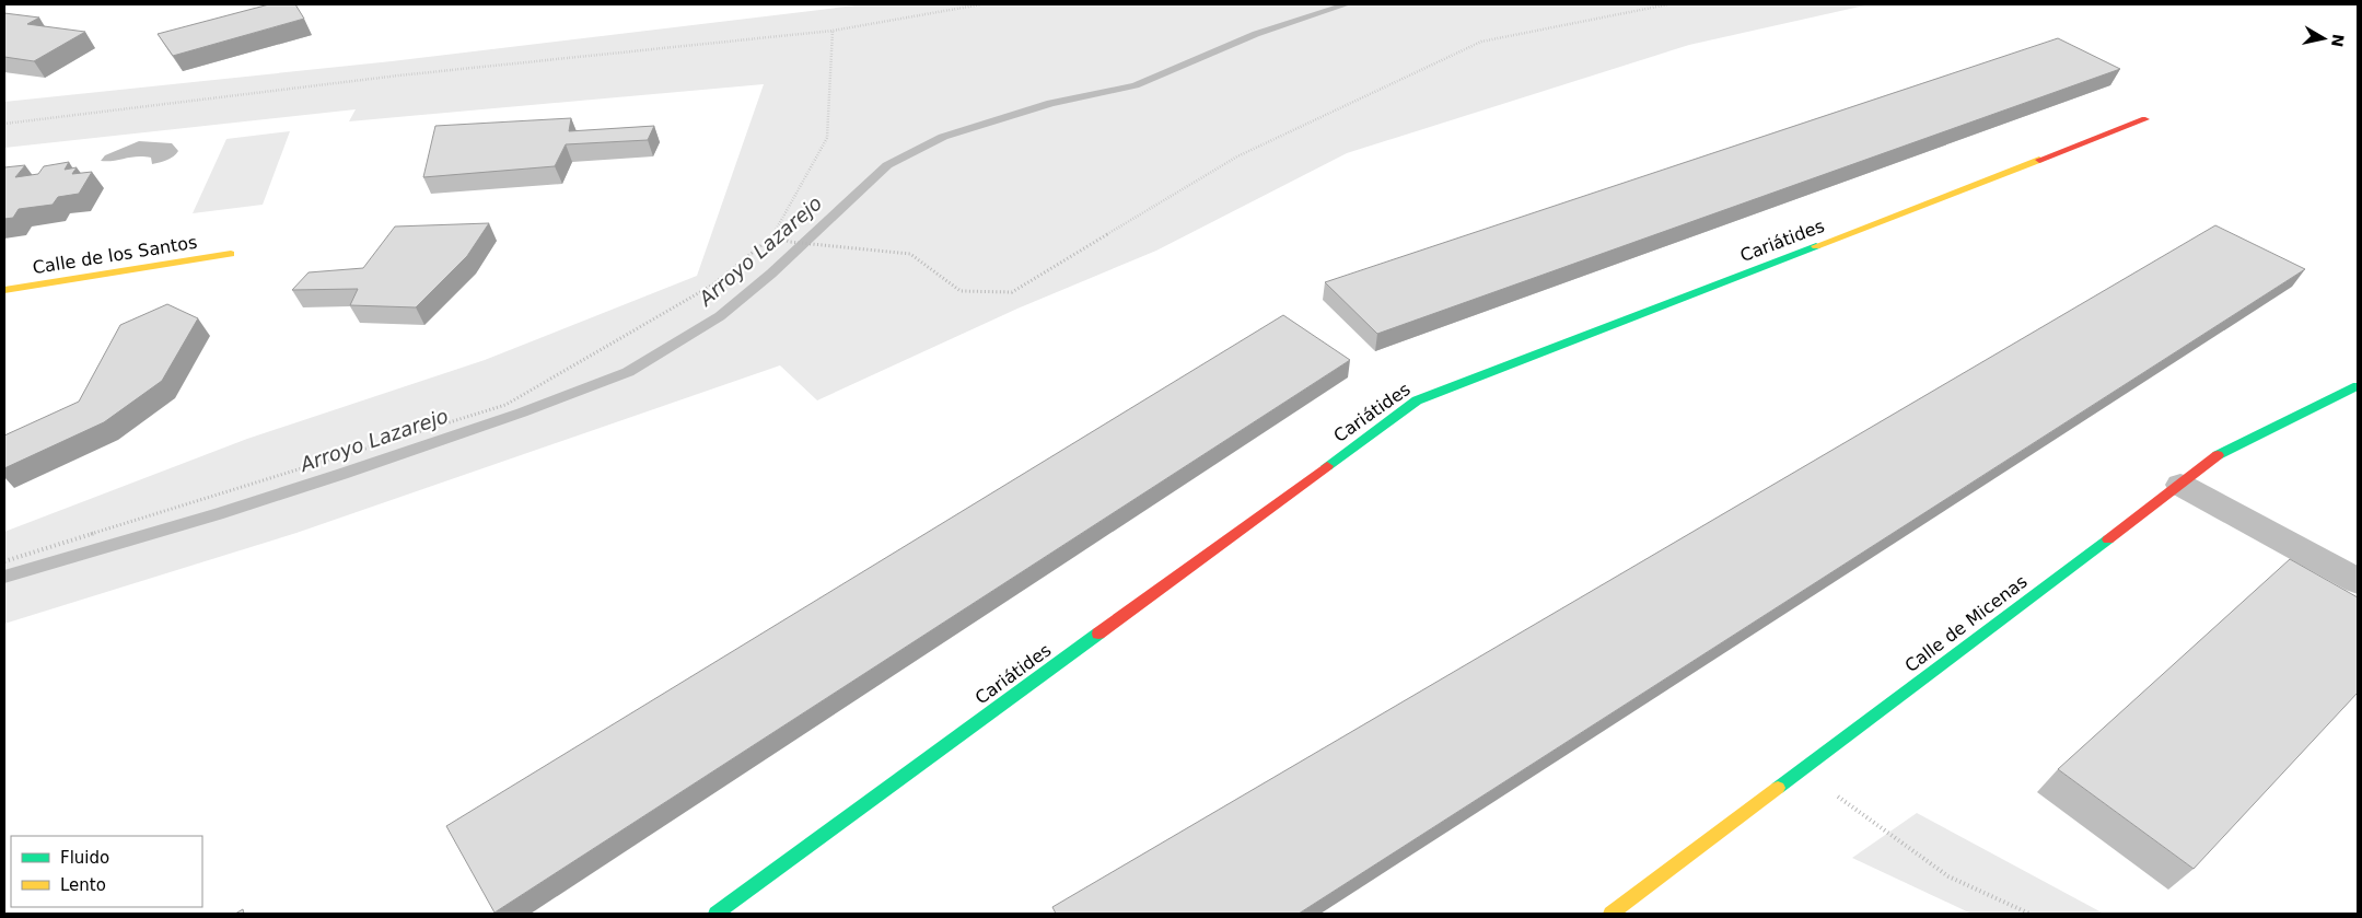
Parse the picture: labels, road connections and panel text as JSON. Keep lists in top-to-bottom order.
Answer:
{
  "streets": {
    "street": ["Cariátides", "Calle de los Santos", "Calle de Micenas"]
  },
  "water": ["Arroyo Lazarejo"],
  "legend": ["Fluido", "Lento"],
  "north": "right"
}
